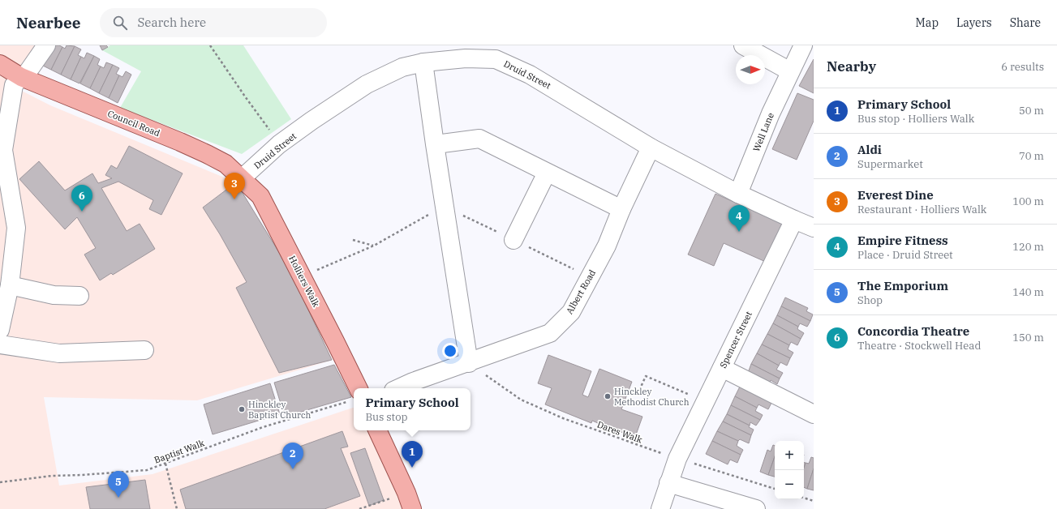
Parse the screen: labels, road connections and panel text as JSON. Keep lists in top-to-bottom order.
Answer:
{
  "streets": {
    "main road": ["Council Road", "Holliers Walk"],
    "street": [
      "Druid Street",
      "Well Lane",
      "Albert Road",
      "Spencer Street"
    ],
    "path": ["Dares Walk", "Baptist Walk"]
  },
  "crossings": [
    ["Druid Street", "Council Road"],
    ["Druid Street", "Well Lane"],
    ["Druid Street", "Holliers Walk"],
    ["Druid Street", "Albert Road"],
    ["Druid Street", "Spencer Street"],
    ["Council Road", "Holliers Walk"],
    ["Holliers Walk", "Baptist Walk"],
    ["Albert Road", "Dares Walk"],
    ["Spencer Street", "Dares Walk"]
  ],
  "places": ["Hinckley Methodist Church", "Hinckley Baptist Church"],
  "north": "right",
  "page": {
    "header": "Nearbee",
    "search": "Search here",
    "nav": ["Map", "Layers", "Share"],
    "heading": ["Nearby", "6 results"],
    "list": [
      {
        "mark": "1",
        "name": "Primary School",
        "note": "Bus stop · Holliers Walk",
        "value": "50 m"
      },
      {
        "mark": "2",
        "name": "Aldi",
        "note": "Supermarket",
        "value": "70 m"
      },
      {
        "mark": "3",
        "name": "Everest Dine",
        "note": "Restaurant · Holliers Walk",
        "value": "100 m"
      },
      {
        "mark": "4",
        "name": "Empire Fitness",
        "note": "Place · Druid Street",
        "value": "120 m"
      },
      {
        "mark": "5",
        "name": "The Emporium",
        "note": "Shop",
        "value": "140 m"
      },
      {
        "mark": "6",
        "name": "Concordia Theatre",
        "note": "Theatre · Stockwell Head",
        "value": "150 m"
      }
    ],
    "pins": [
      "3",
      "6",
      "4",
      "1",
      "2",
      "5"
    ],
    "popup": ["Primary School", "Bus stop"],
    "map_buttons": ["+", "−"]
  }
}
